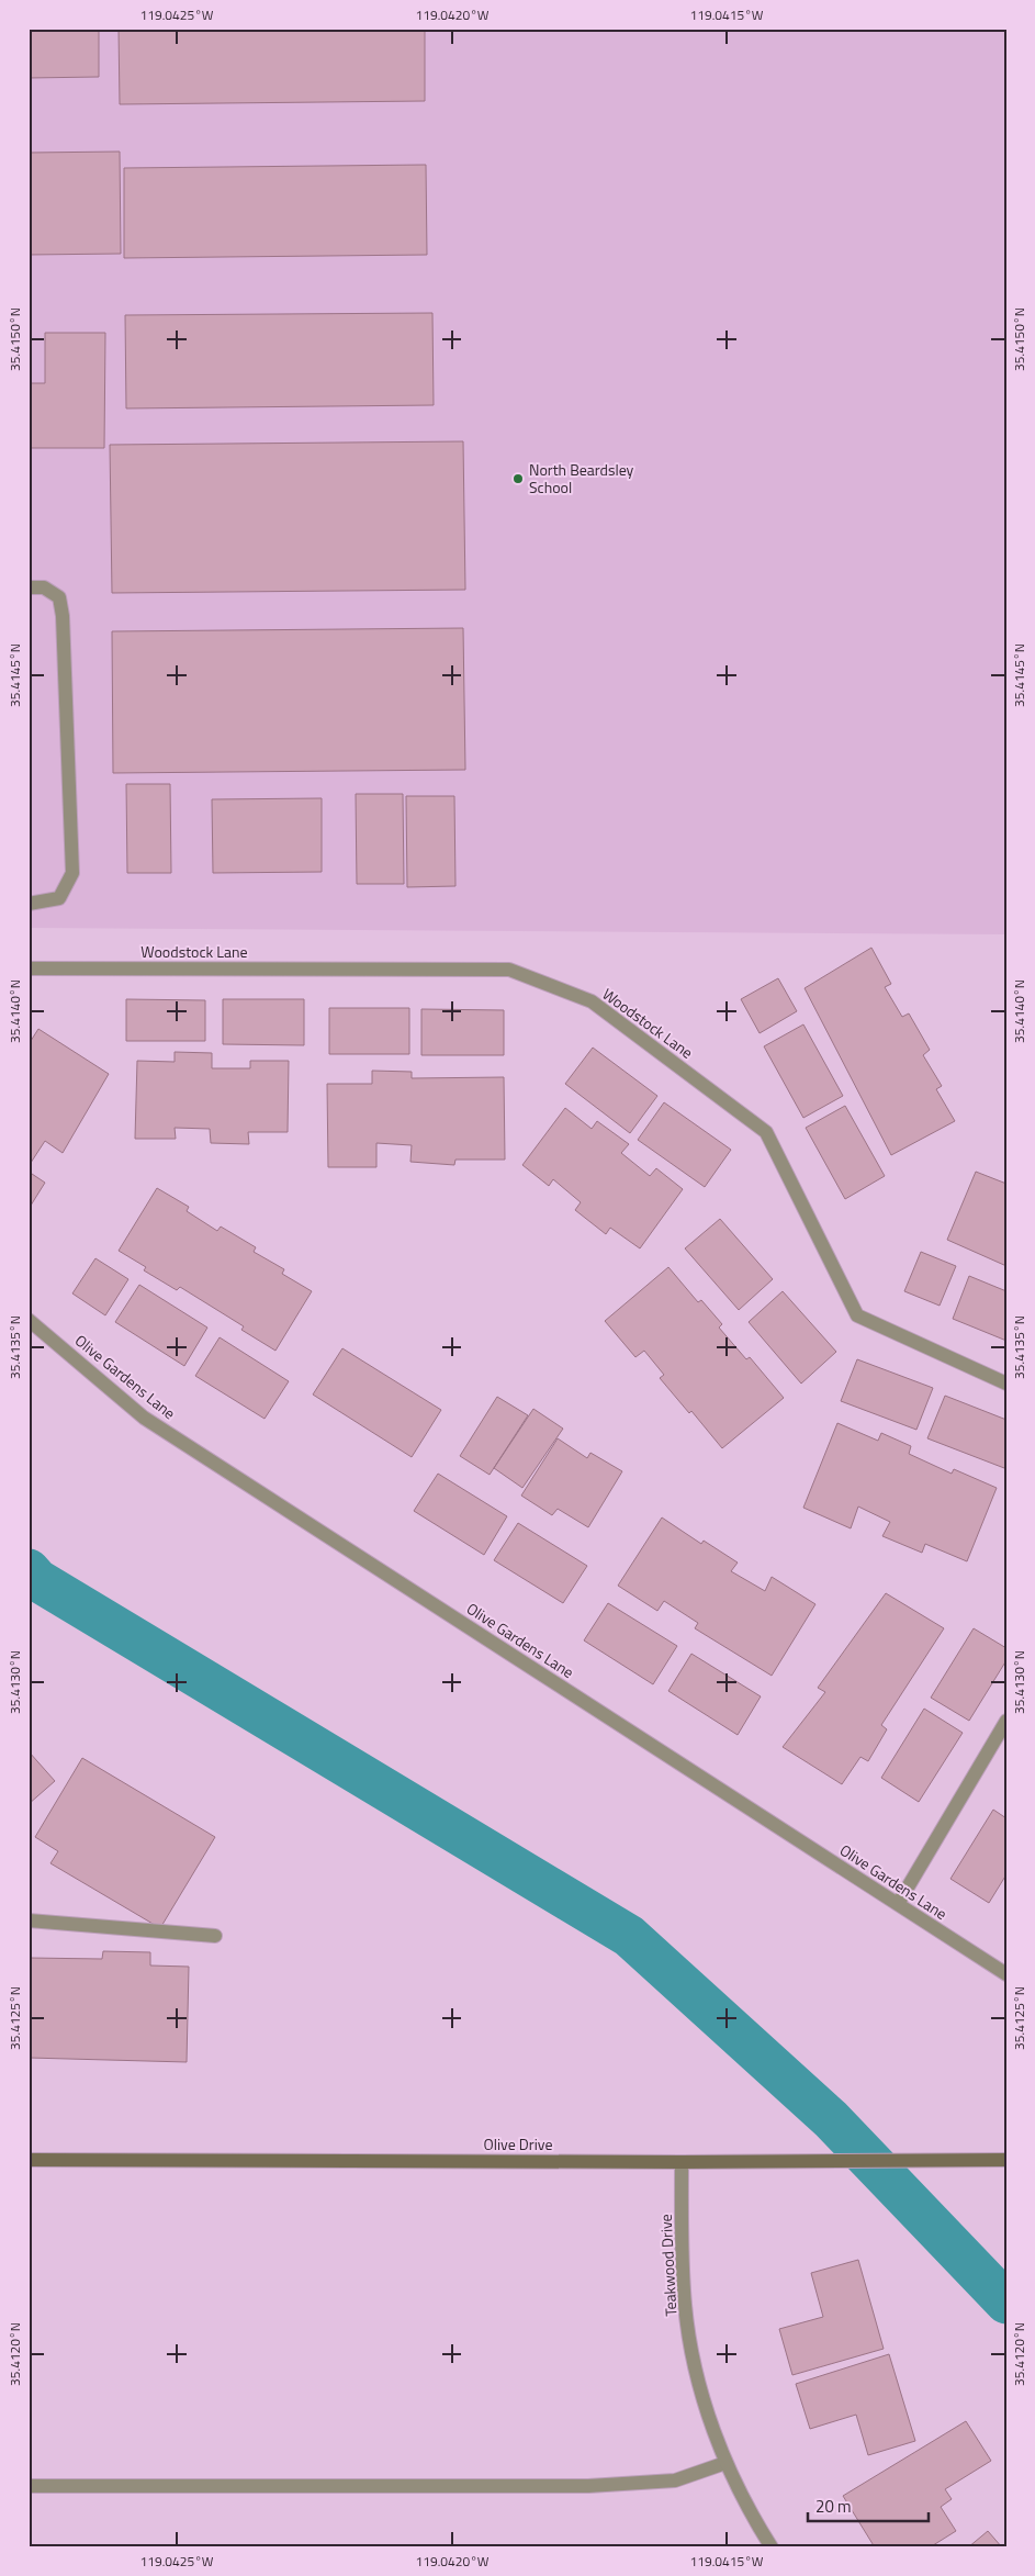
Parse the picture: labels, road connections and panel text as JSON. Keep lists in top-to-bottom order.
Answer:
{
  "streets": {
    "main road": ["Olive Drive"],
    "street": ["Woodstock Lane", "Olive Gardens Lane", "Teakwood Drive"]
  },
  "crossings": [
    ["Olive Drive", "Teakwood Drive"]
  ],
  "places": ["North Beardsley School"],
  "scale_bar": "20 m",
  "coordinates": [
    "119.0425°W",
    "119.0420°W",
    "119.0415°W",
    "35.4150°N",
    "35.4145°N",
    "35.4140°N",
    "35.4135°N",
    "35.4130°N",
    "35.4125°N",
    "35.4120°N"
  ]
}
